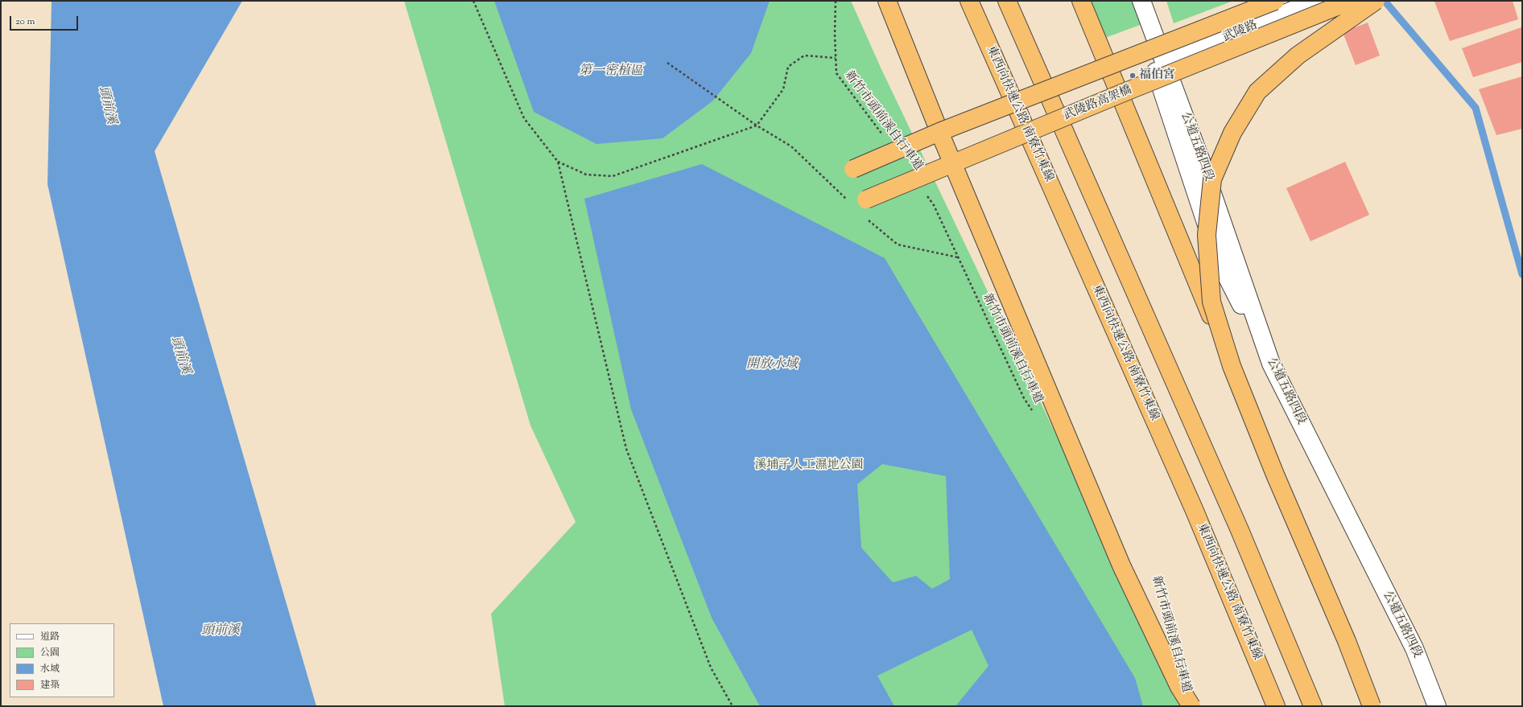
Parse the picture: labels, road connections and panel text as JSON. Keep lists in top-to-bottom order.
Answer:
{
  "streets": {
    "highway": ["武陵路高架橋", "東西向快速公路 南寮竹東線"],
    "street": ["武陵路", "公道五路四段"],
    "path": ["新竹市頭前溪自行車道"]
  },
  "crossings": [
    ["武陵路", "公道五路四段"]
  ],
  "water": ["第一密植區", "頭前溪", "開放水域"],
  "parks": ["溪埔子人工濕地公園"],
  "places": ["福伯宮"],
  "legend": [
    "道路",
    "公園",
    "水域",
    "建築"
  ],
  "scale_bar": "20 m"
}
